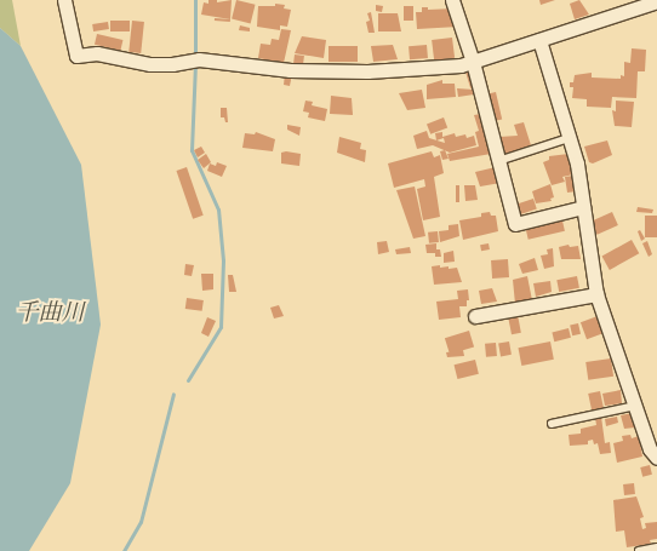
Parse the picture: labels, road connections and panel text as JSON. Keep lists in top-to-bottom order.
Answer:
{
  "water": ["千曲川"]
}
